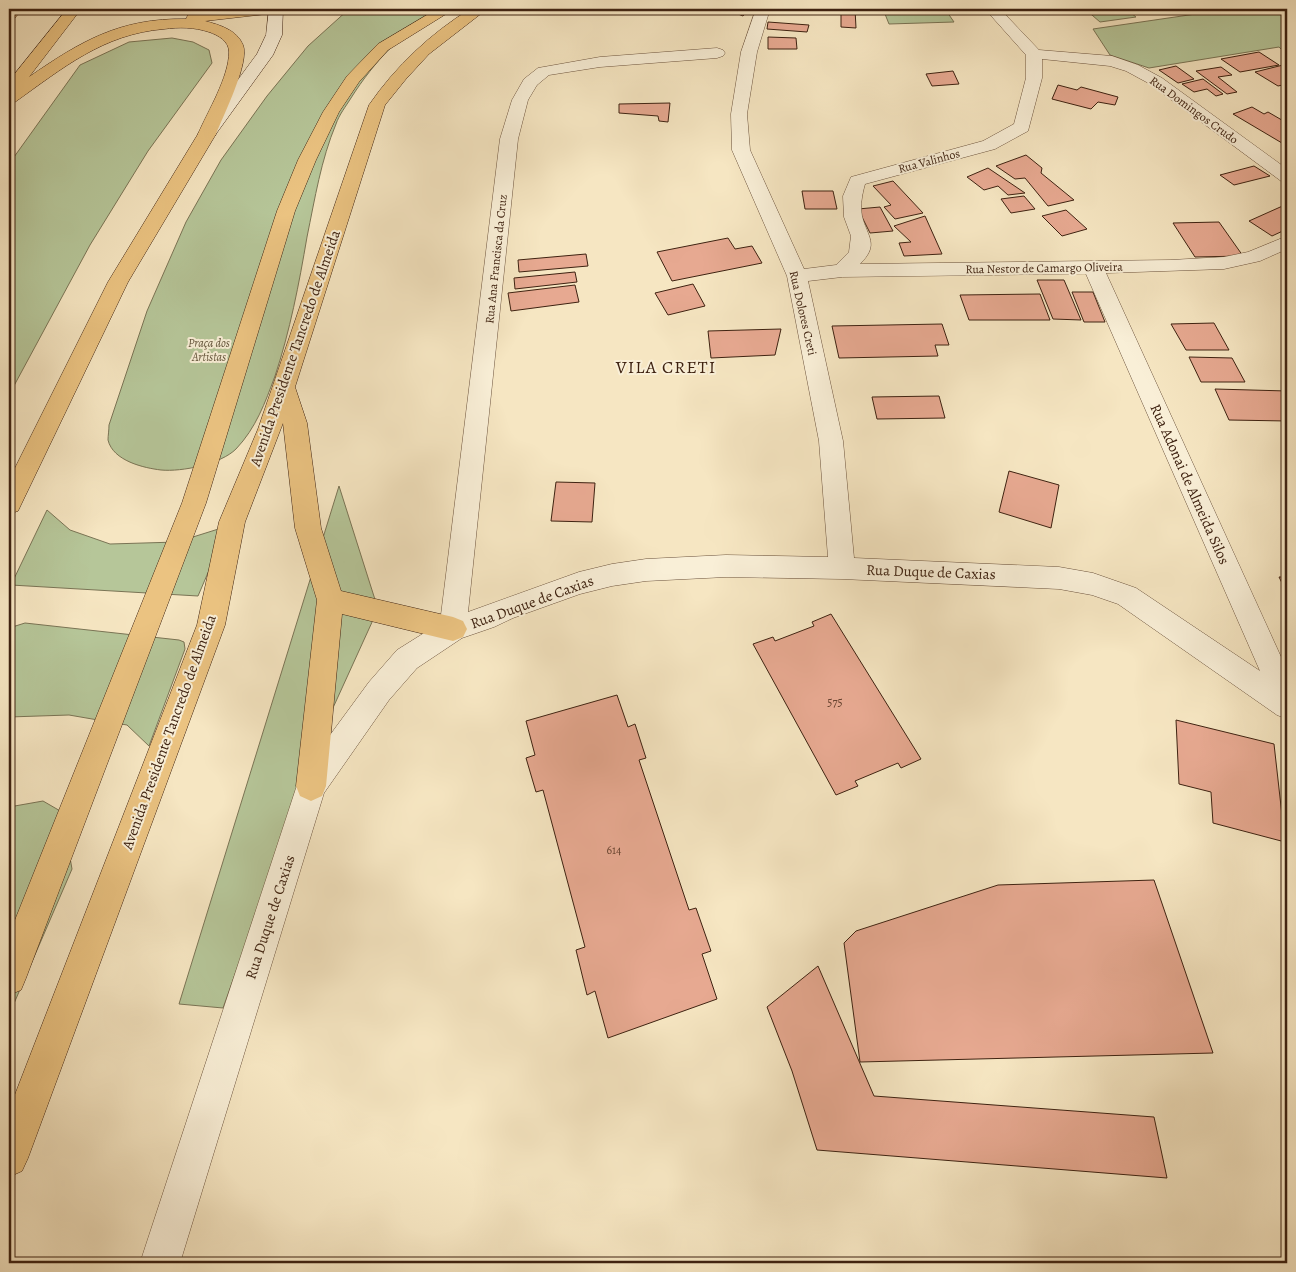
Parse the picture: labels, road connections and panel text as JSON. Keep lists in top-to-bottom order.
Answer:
{
  "streets": {
    "main road": ["Avenida Presidente Tancredo de Almeida"],
    "street": [
      "Rua Domingos Crudo",
      "Rua Valinhos",
      "Rua Ana Francisca da Cruz",
      "Rua Nestor de Camargo Oliveira",
      "Rua Dolores Creti",
      "Rua Adonai de Almeida Silos",
      "Rua Duque de Caxias"
    ]
  },
  "crossings": [
    ["Rua Domingos Crudo", "Rua Valinhos"],
    ["Rua Valinhos", "Rua Nestor de Camargo Oliveira"],
    ["Rua Ana Francisca da Cruz", "Rua Duque de Caxias"],
    ["Rua Nestor de Camargo Oliveira", "Rua Dolores Creti"],
    ["Rua Nestor de Camargo Oliveira", "Rua Adonai de Almeida Silos"],
    ["Rua Dolores Creti", "Rua Duque de Caxias"]
  ],
  "districts": ["VILA CRETI"],
  "parks": ["Praça dos Artistas"],
  "house_numbers": ["575", "614"]
}
